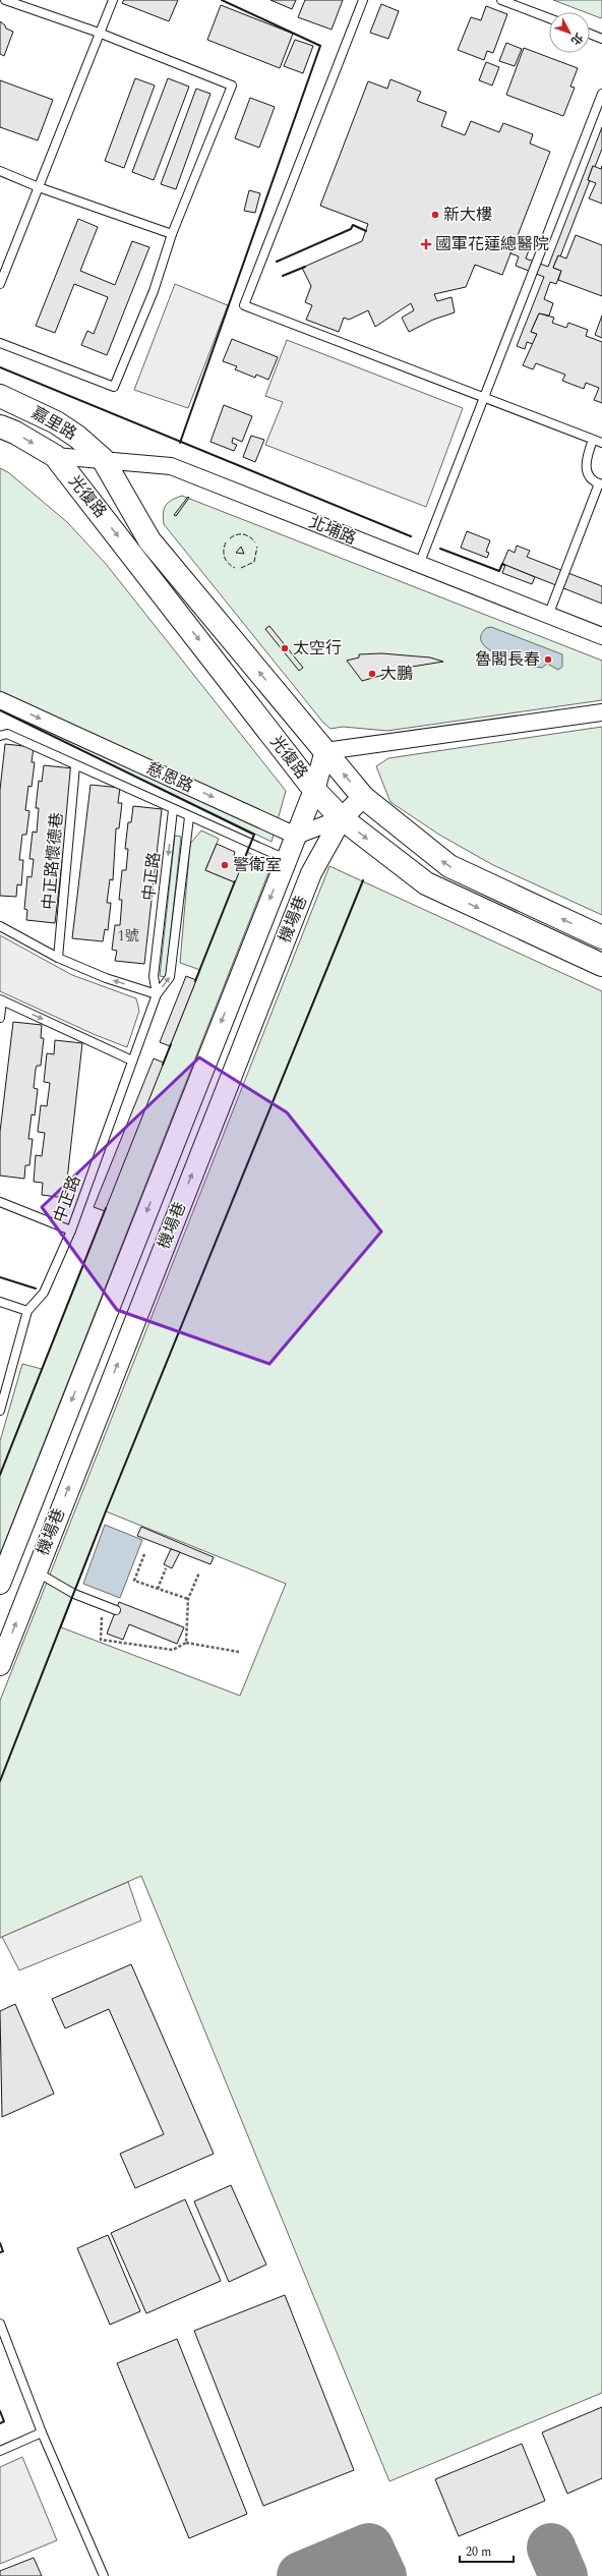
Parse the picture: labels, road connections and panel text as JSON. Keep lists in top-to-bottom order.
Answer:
{
  "streets": {
    "main road": ["嘉里路", "光復路"],
    "street": ["北埔路", "慈恩路", "機場巷"],
    "lane": ["中正路懷德巷", "中正路"]
  },
  "crossings": [
    ["嘉里路", "光復路"],
    ["嘉里路", "北埔路"],
    ["光復路", "北埔路"],
    ["光復路", "機場巷"],
    ["慈恩路", "機場巷"]
  ],
  "one_way": ["慈恩路"],
  "places": {
    "other": [
      "新大樓",
      "太空行",
      "魯閣長春",
      "大鵬",
      "警衛室"
    ],
    "health": ["國軍花蓮總醫院"]
  },
  "house_numbers": ["1號"],
  "scale_bar": "20 m",
  "north": "bottom right"
}
